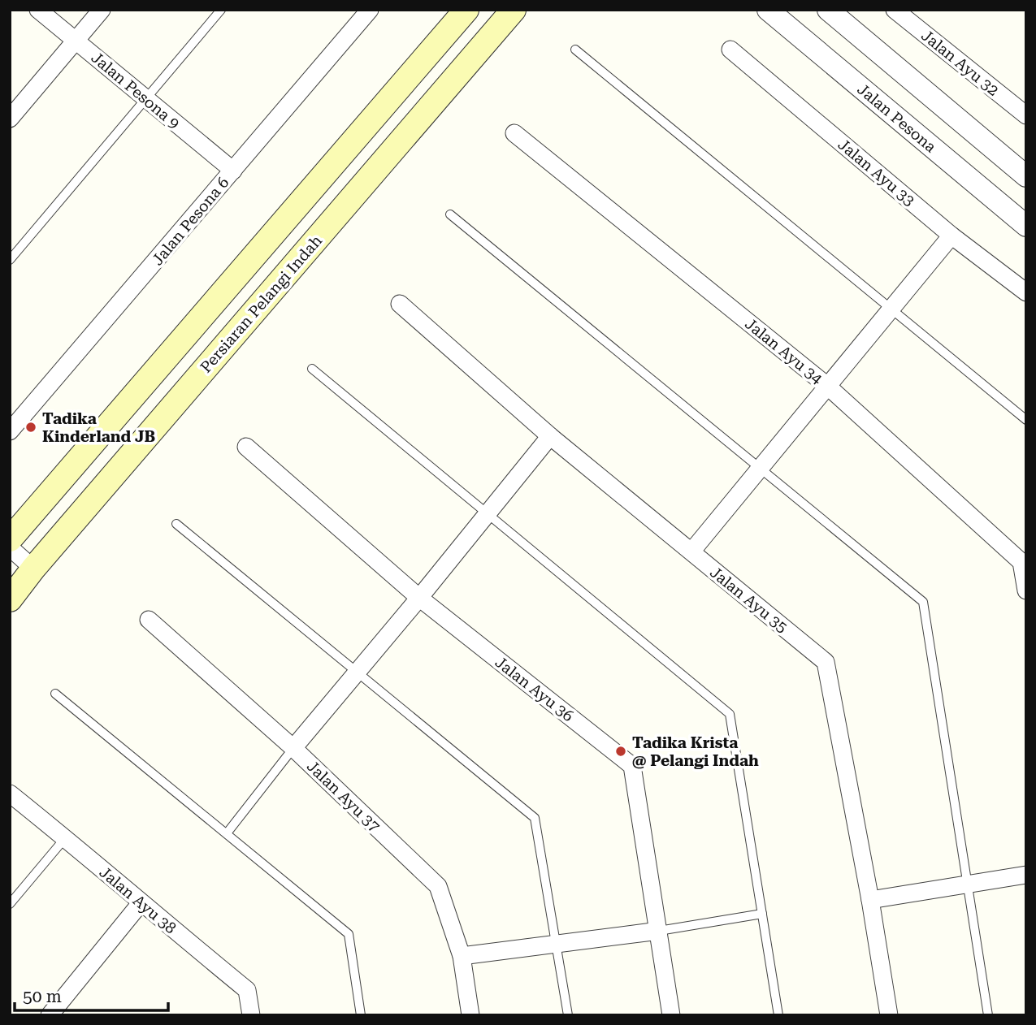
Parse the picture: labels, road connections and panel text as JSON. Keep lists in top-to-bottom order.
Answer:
{
  "streets": {
    "main road": ["Persiaran Pelangi Indah"],
    "street": [
      "Jalan Ayu 32",
      "Jalan Pesona 9",
      "Jalan Pesona",
      "Jalan Ayu 33",
      "Jalan Pesona 6",
      "Jalan Ayu 34",
      "Jalan Ayu 35",
      "Jalan Ayu 36",
      "Jalan Ayu 37",
      "Jalan Ayu 38"
    ]
  },
  "crossings": [
    ["Jalan Pesona 9", "Jalan Pesona 6"]
  ],
  "places": ["Tadika Kinderland JB", "Tadika Krista @ Pelangi Indah"],
  "scale_bar": "50 m"
}
